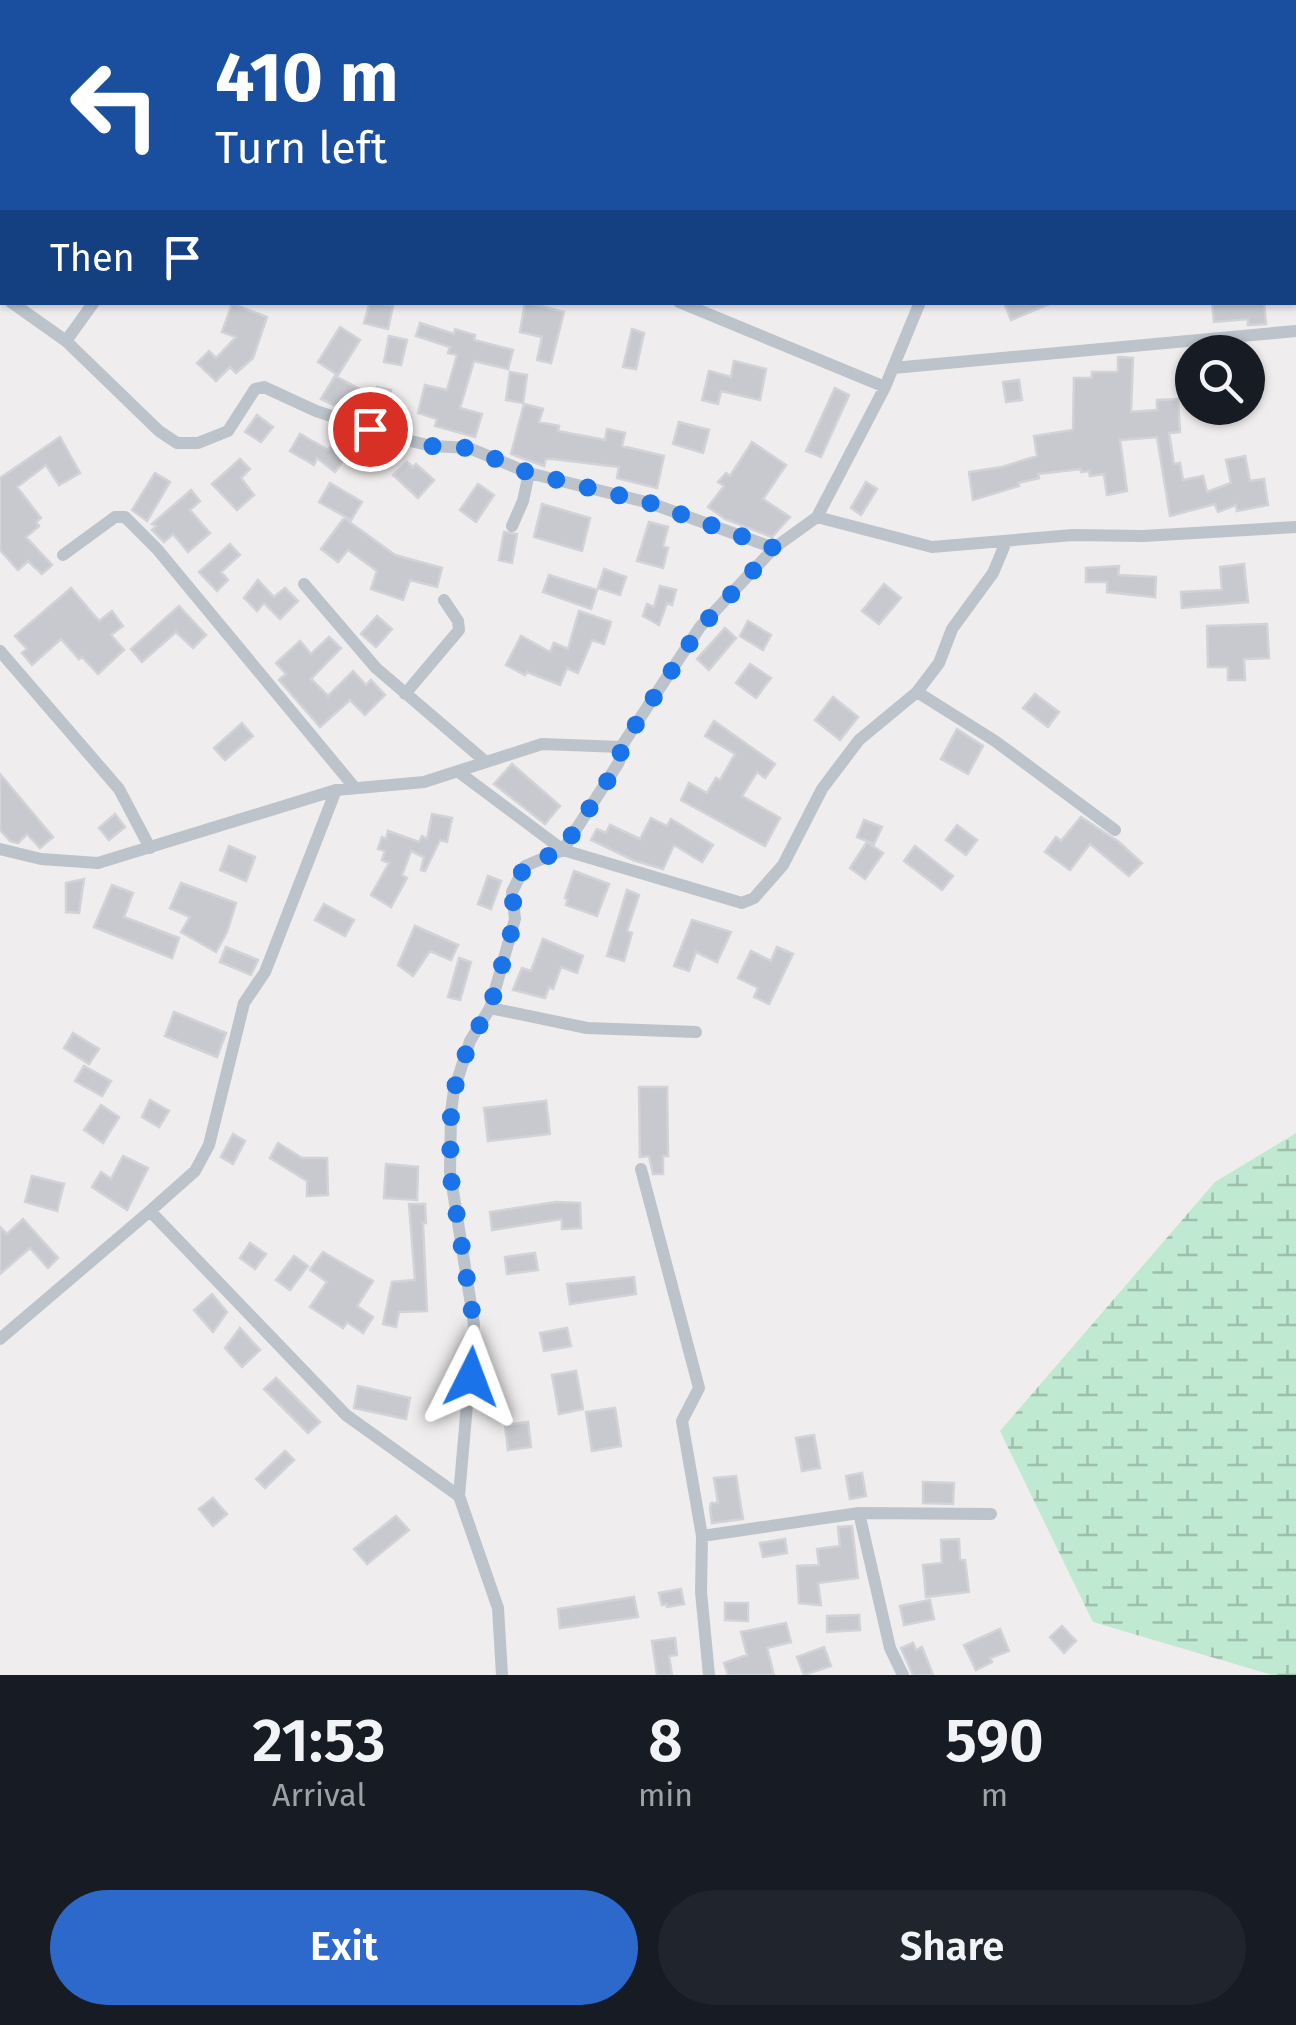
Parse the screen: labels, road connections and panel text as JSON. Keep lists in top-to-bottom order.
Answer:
{
  "page": {
    "turn": ["410 m", "Turn left"],
    "then": "Then",
    "eta": [
      "21:53",
      "Arrival",
      "8",
      "min",
      "590",
      "m"
    ],
    "buttons": ["Exit", "Share"]
  }
}
